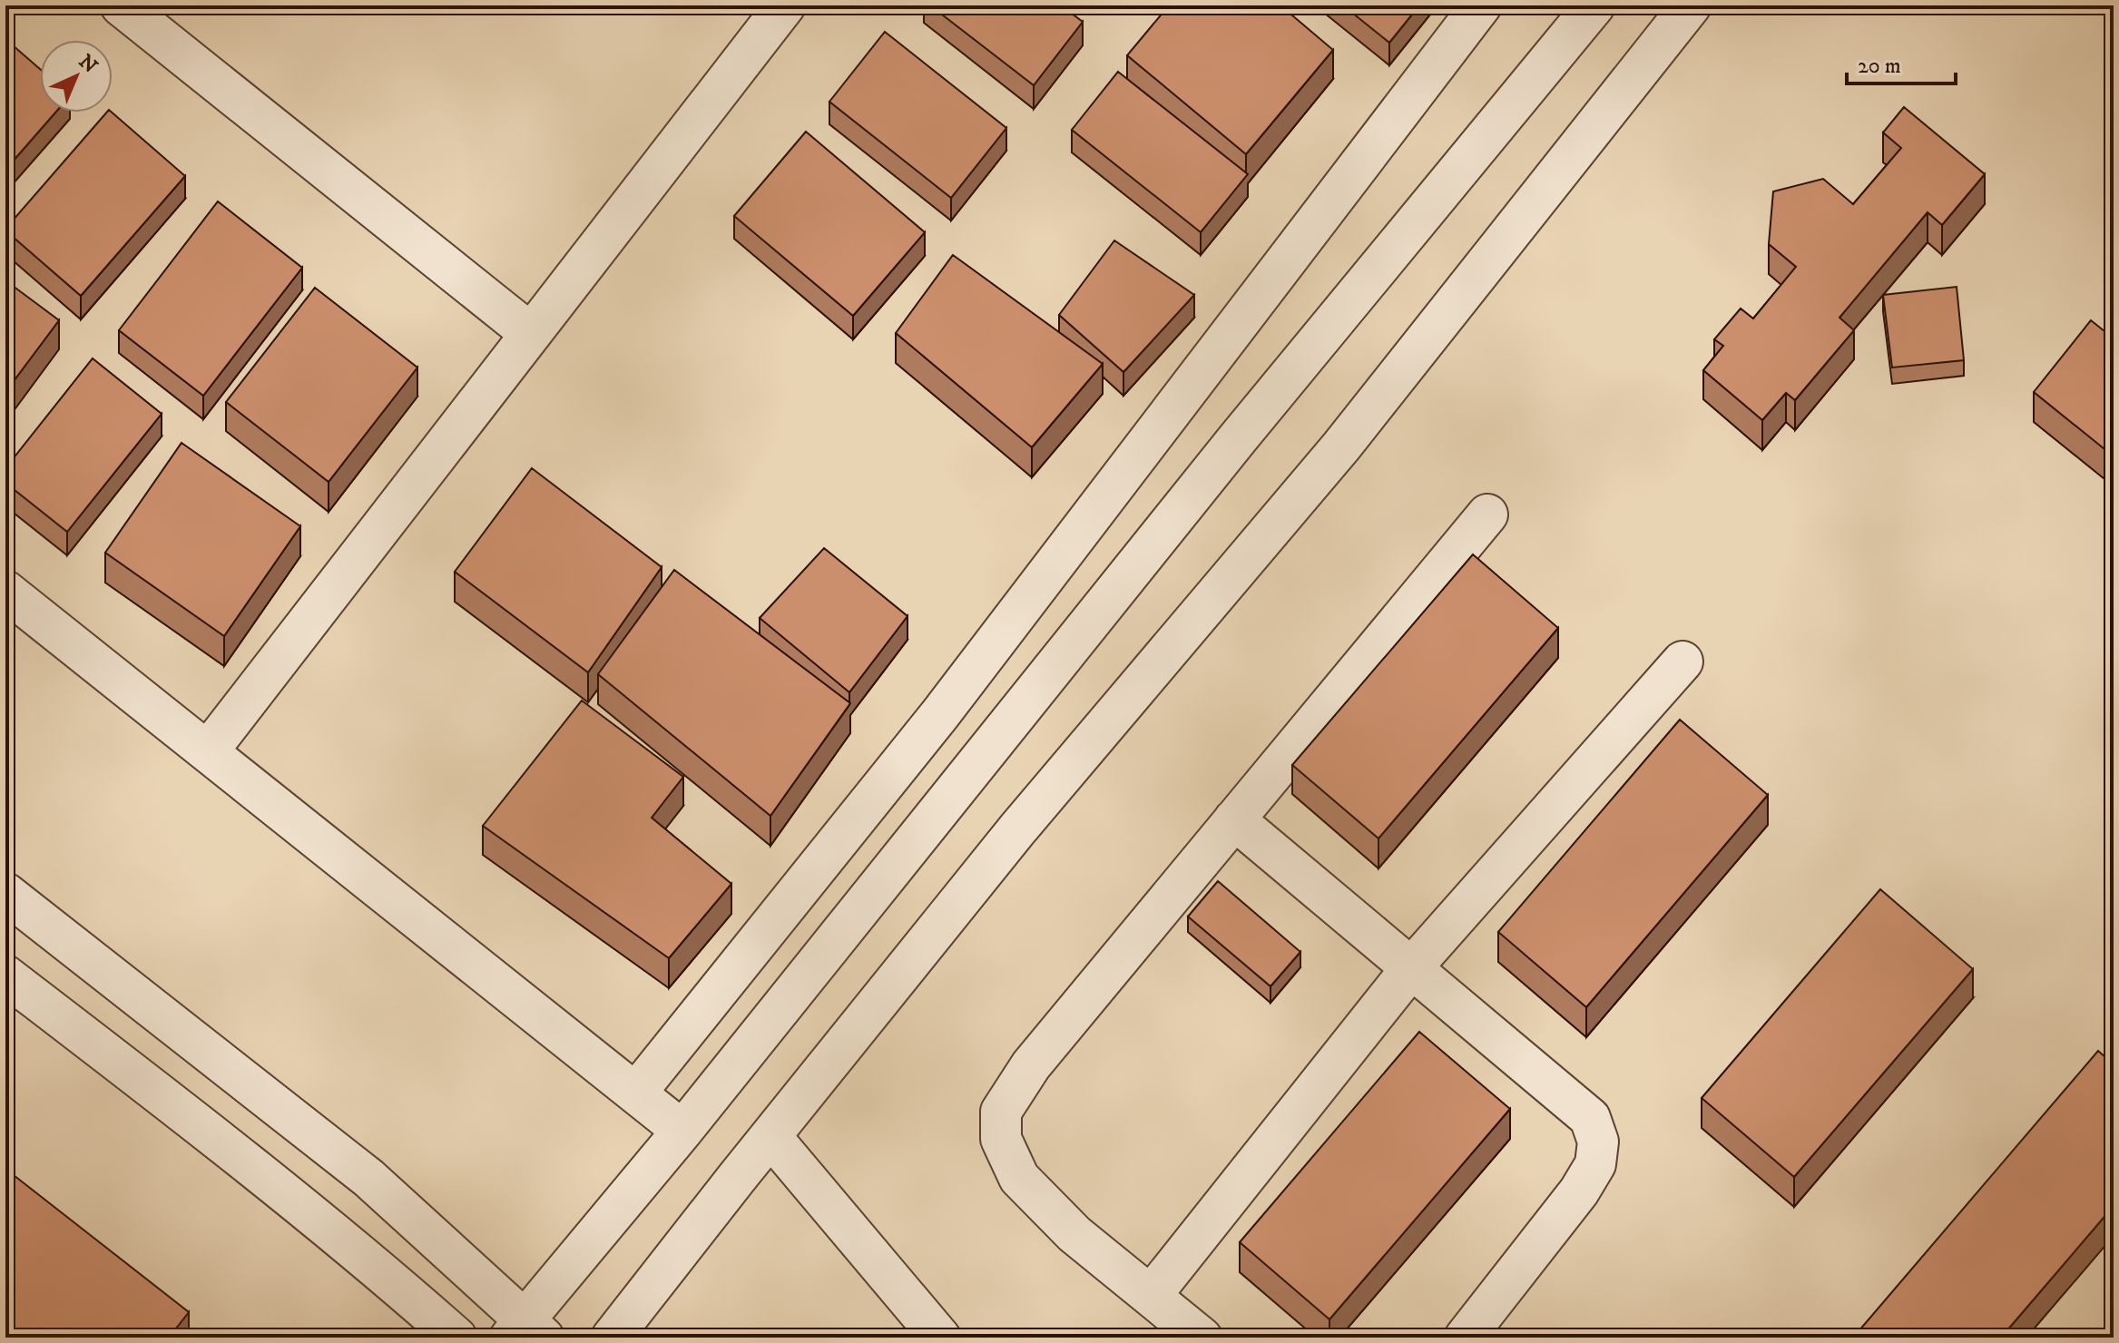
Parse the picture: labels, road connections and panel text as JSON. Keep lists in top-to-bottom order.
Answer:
{
  "scale_bar": "20 m",
  "north": "top right"
}
